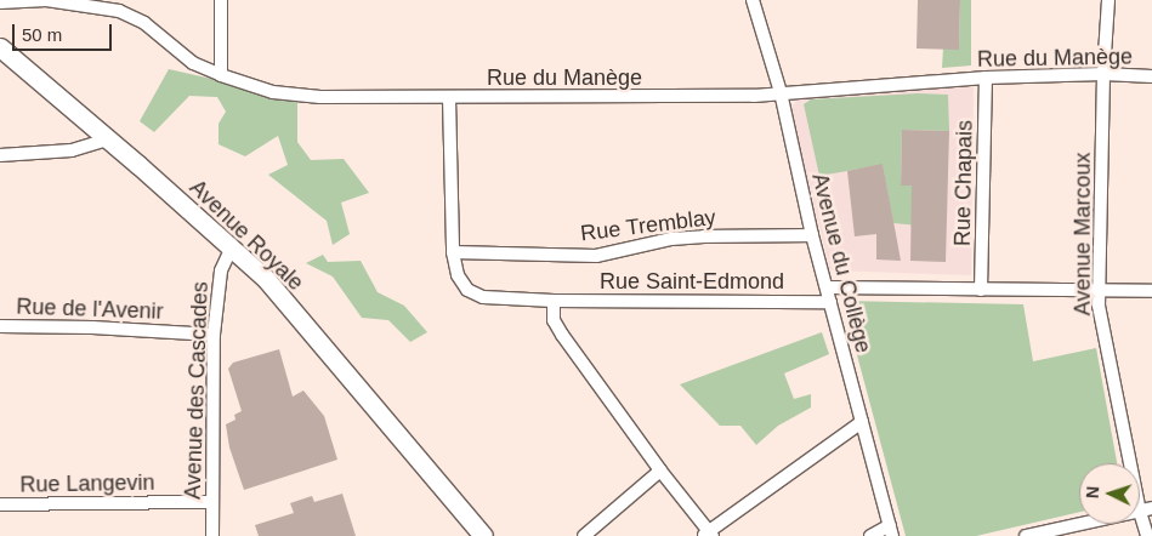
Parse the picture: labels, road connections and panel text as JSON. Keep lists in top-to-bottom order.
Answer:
{
  "streets": {
    "main road": ["Avenue Royale"],
    "street": [
      "Rue du Manège",
      "Rue Chapais",
      "Rue Tremblay",
      "Avenue Marcoux",
      "Avenue du Collège",
      "Rue Saint-Edmond",
      "Rue de l'Avenir",
      "Avenue des Cascades",
      "Rue Langevin"
    ]
  },
  "crossings": [
    ["Rue du Manège", "Rue Chapais"],
    ["Rue du Manège", "Avenue Marcoux"],
    ["Rue du Manège", "Avenue du Collège"],
    ["Rue du Manège", "Rue Saint-Edmond"],
    ["Rue Tremblay", "Avenue du Collège"],
    ["Rue Tremblay", "Rue Saint-Edmond"],
    ["Avenue Royale", "Avenue des Cascades"],
    ["Avenue du Collège", "Rue Saint-Edmond"],
    ["Rue de l'Avenir", "Avenue des Cascades"],
    ["Avenue des Cascades", "Rue Langevin"]
  ],
  "scale_bar": "50 m",
  "north": "left"
}
